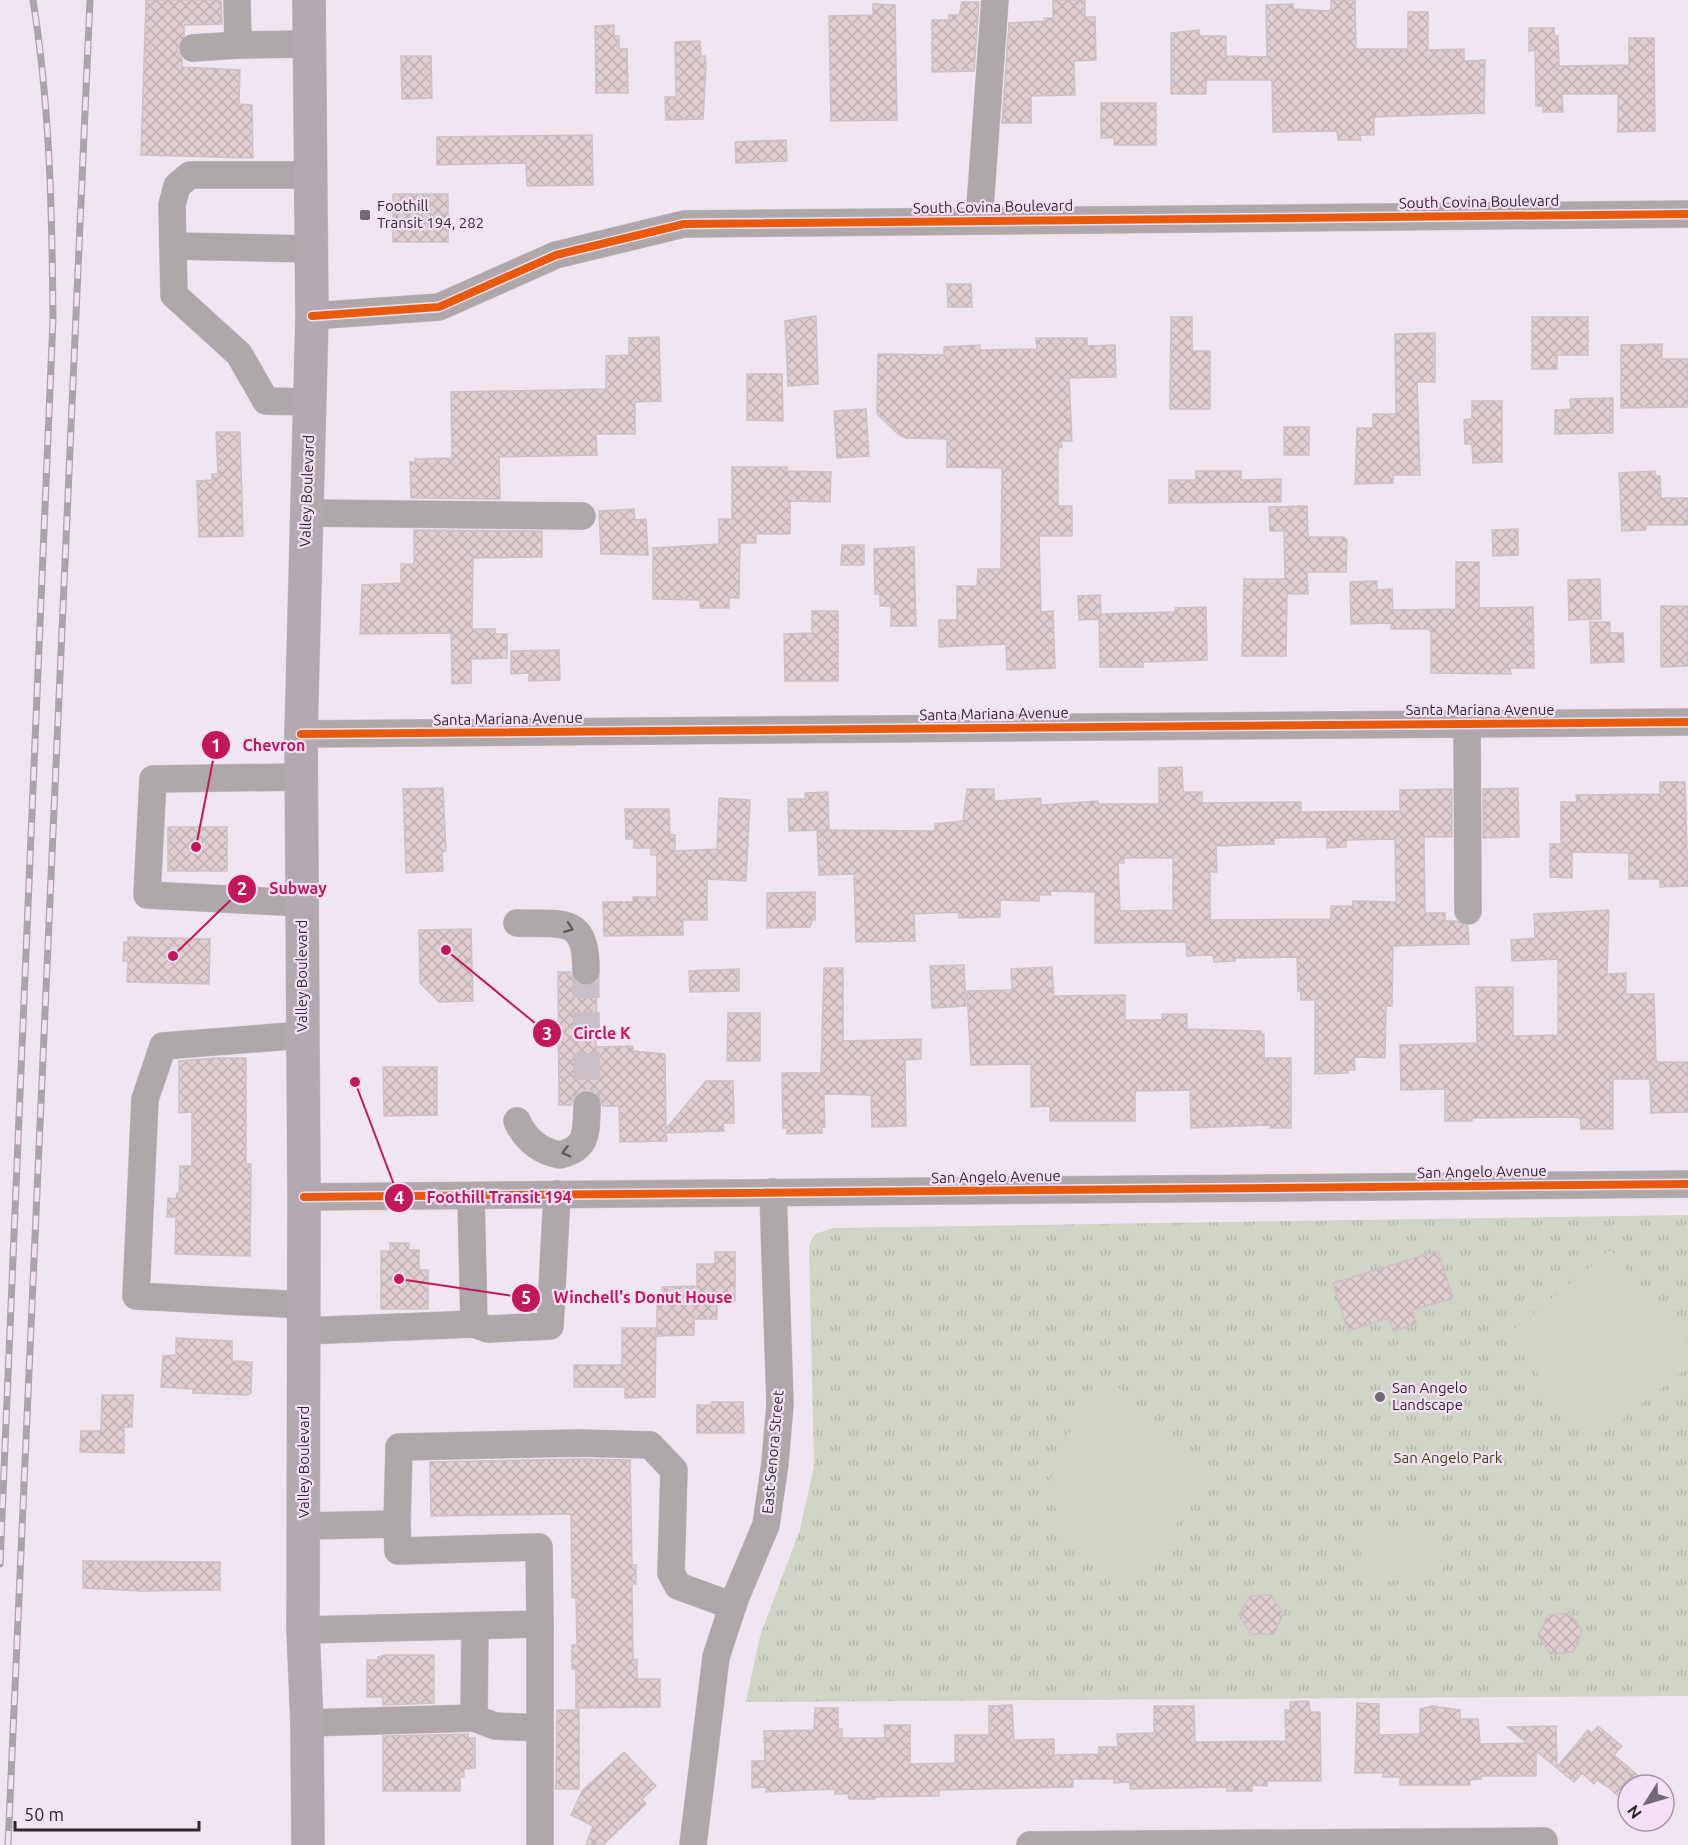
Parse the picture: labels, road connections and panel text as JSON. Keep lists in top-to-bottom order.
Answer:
{
  "streets": {
    "main road": ["Valley Boulevard"],
    "street": [
      "South Covina Boulevard",
      "Santa Mariana Avenue",
      "San Angelo Avenue",
      "East Senora Street"
    ]
  },
  "crossings": [
    ["South Covina Boulevard", "Valley Boulevard"],
    ["Valley Boulevard", "Santa Mariana Avenue"],
    ["Valley Boulevard", "San Angelo Avenue"],
    ["San Angelo Avenue", "East Senora Street"]
  ],
  "parks": ["San Angelo Park"],
  "places": {
    "transit": ["Foothill Transit 194, 282"],
    "other": [
      "Chevron",
      "Circle K",
      "Subway",
      "Foothill Transit 194",
      "Winchell's Donut House",
      "San Angelo Landscape"
    ]
  },
  "scale_bar": "50 m",
  "north": "bottom left"
}
